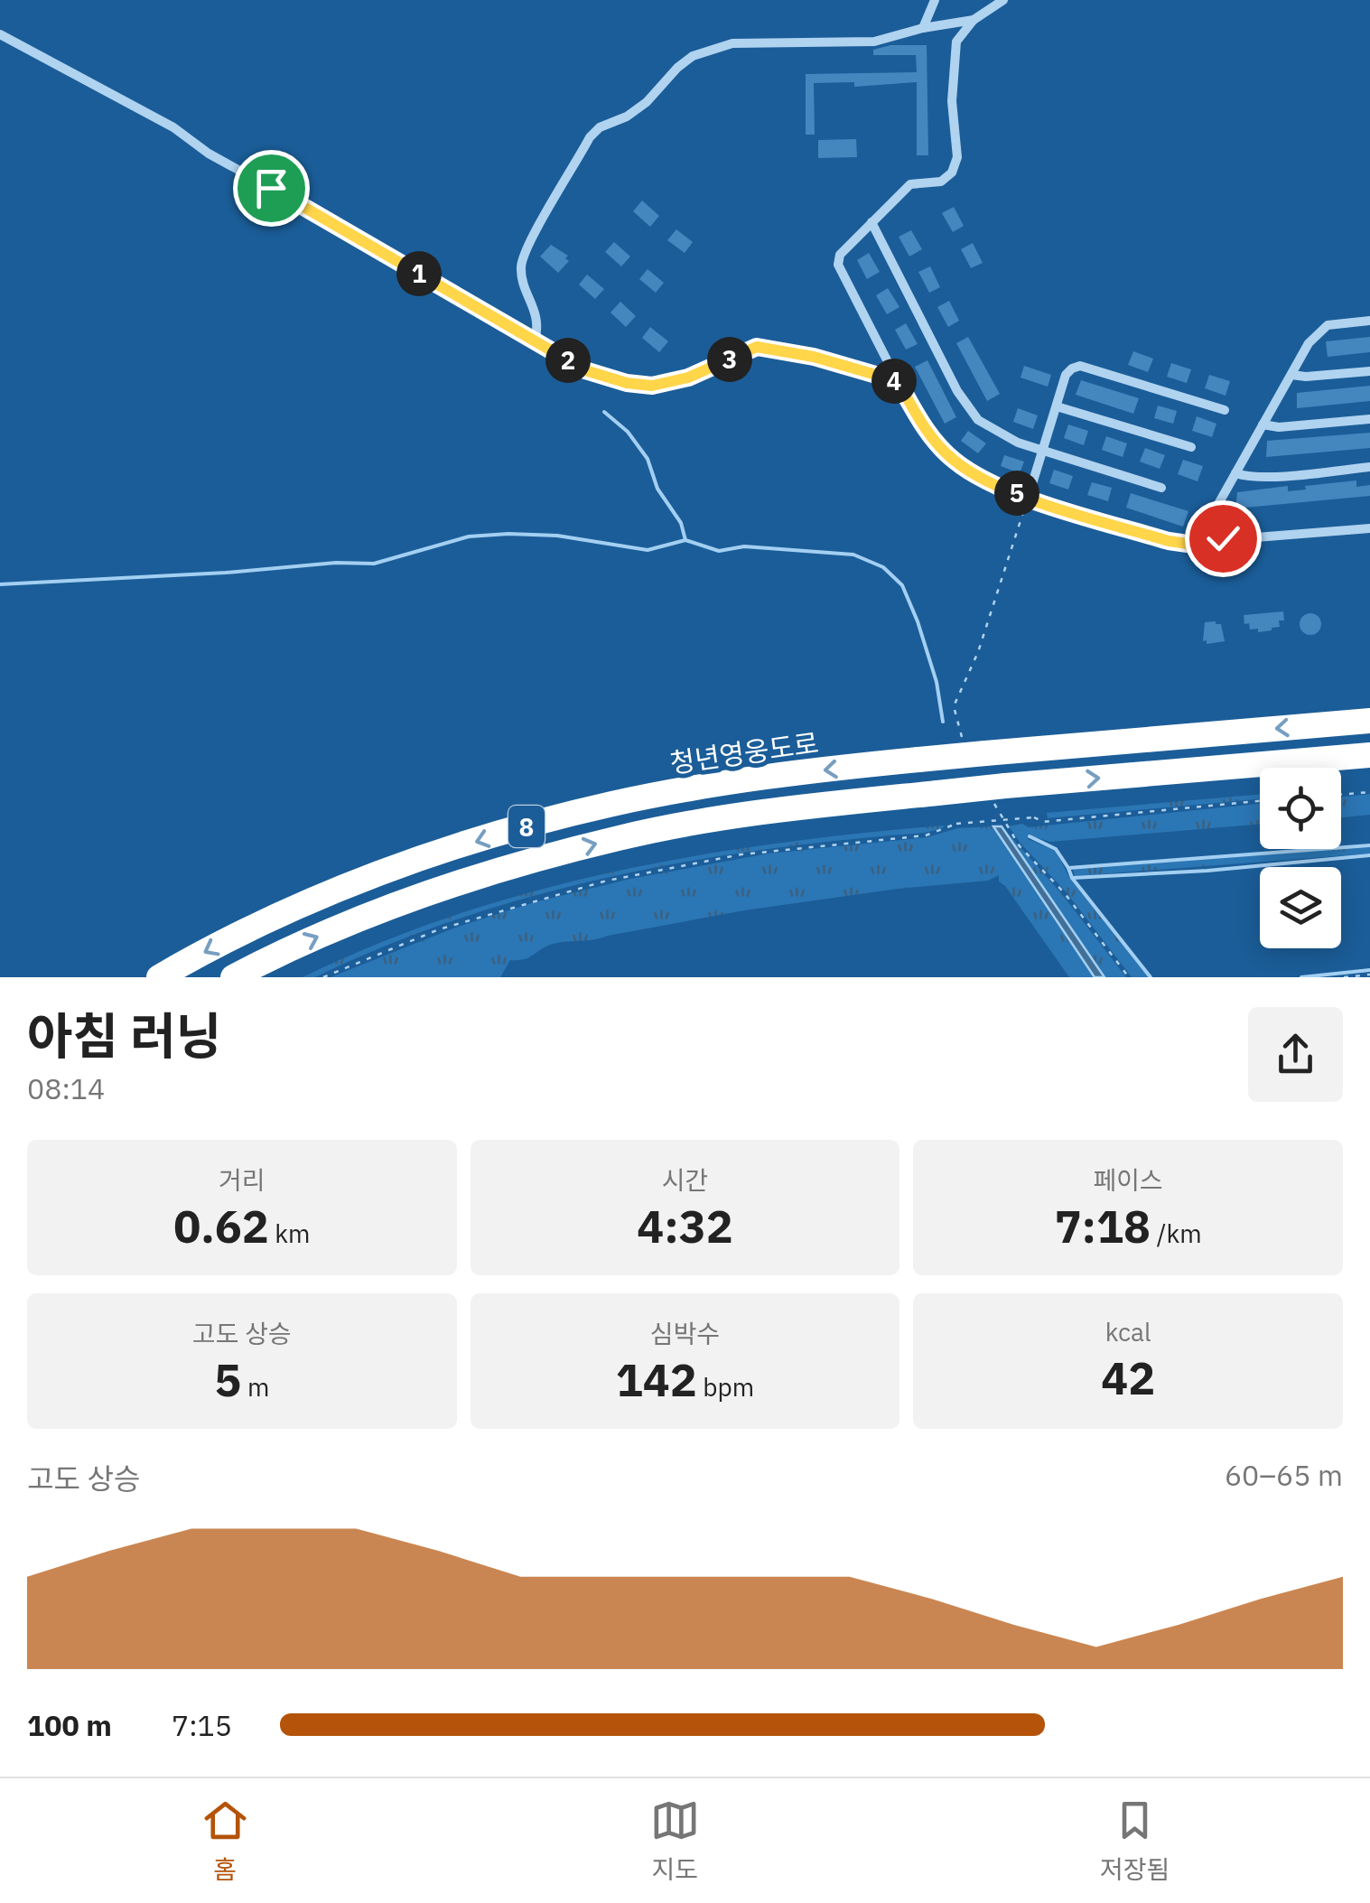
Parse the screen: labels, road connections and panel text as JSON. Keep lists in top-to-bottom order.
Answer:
{
  "streets": {
    "highway": ["청년영웅도로", "8"]
  },
  "page": {
    "pins": [
      "1",
      "3",
      "2",
      "4",
      "5"
    ],
    "heading": ["아침 러닝", "08:14"],
    "stats": [
      ["거리", "0.62 km"],
      ["시간", "4:32"],
      ["페이스", "7:18 /km"],
      ["고도 상승", "5 m"],
      ["심박수", "142 bpm"],
      ["kcal", "42"]
    ],
    "chart": ["고도 상승", "60–65 m"],
    "list": [
      {
        "name": "100 m",
        "note": "7:15"
      }
    ],
    "tabs": ["홈", "지도", "저장됨"]
  }
}
